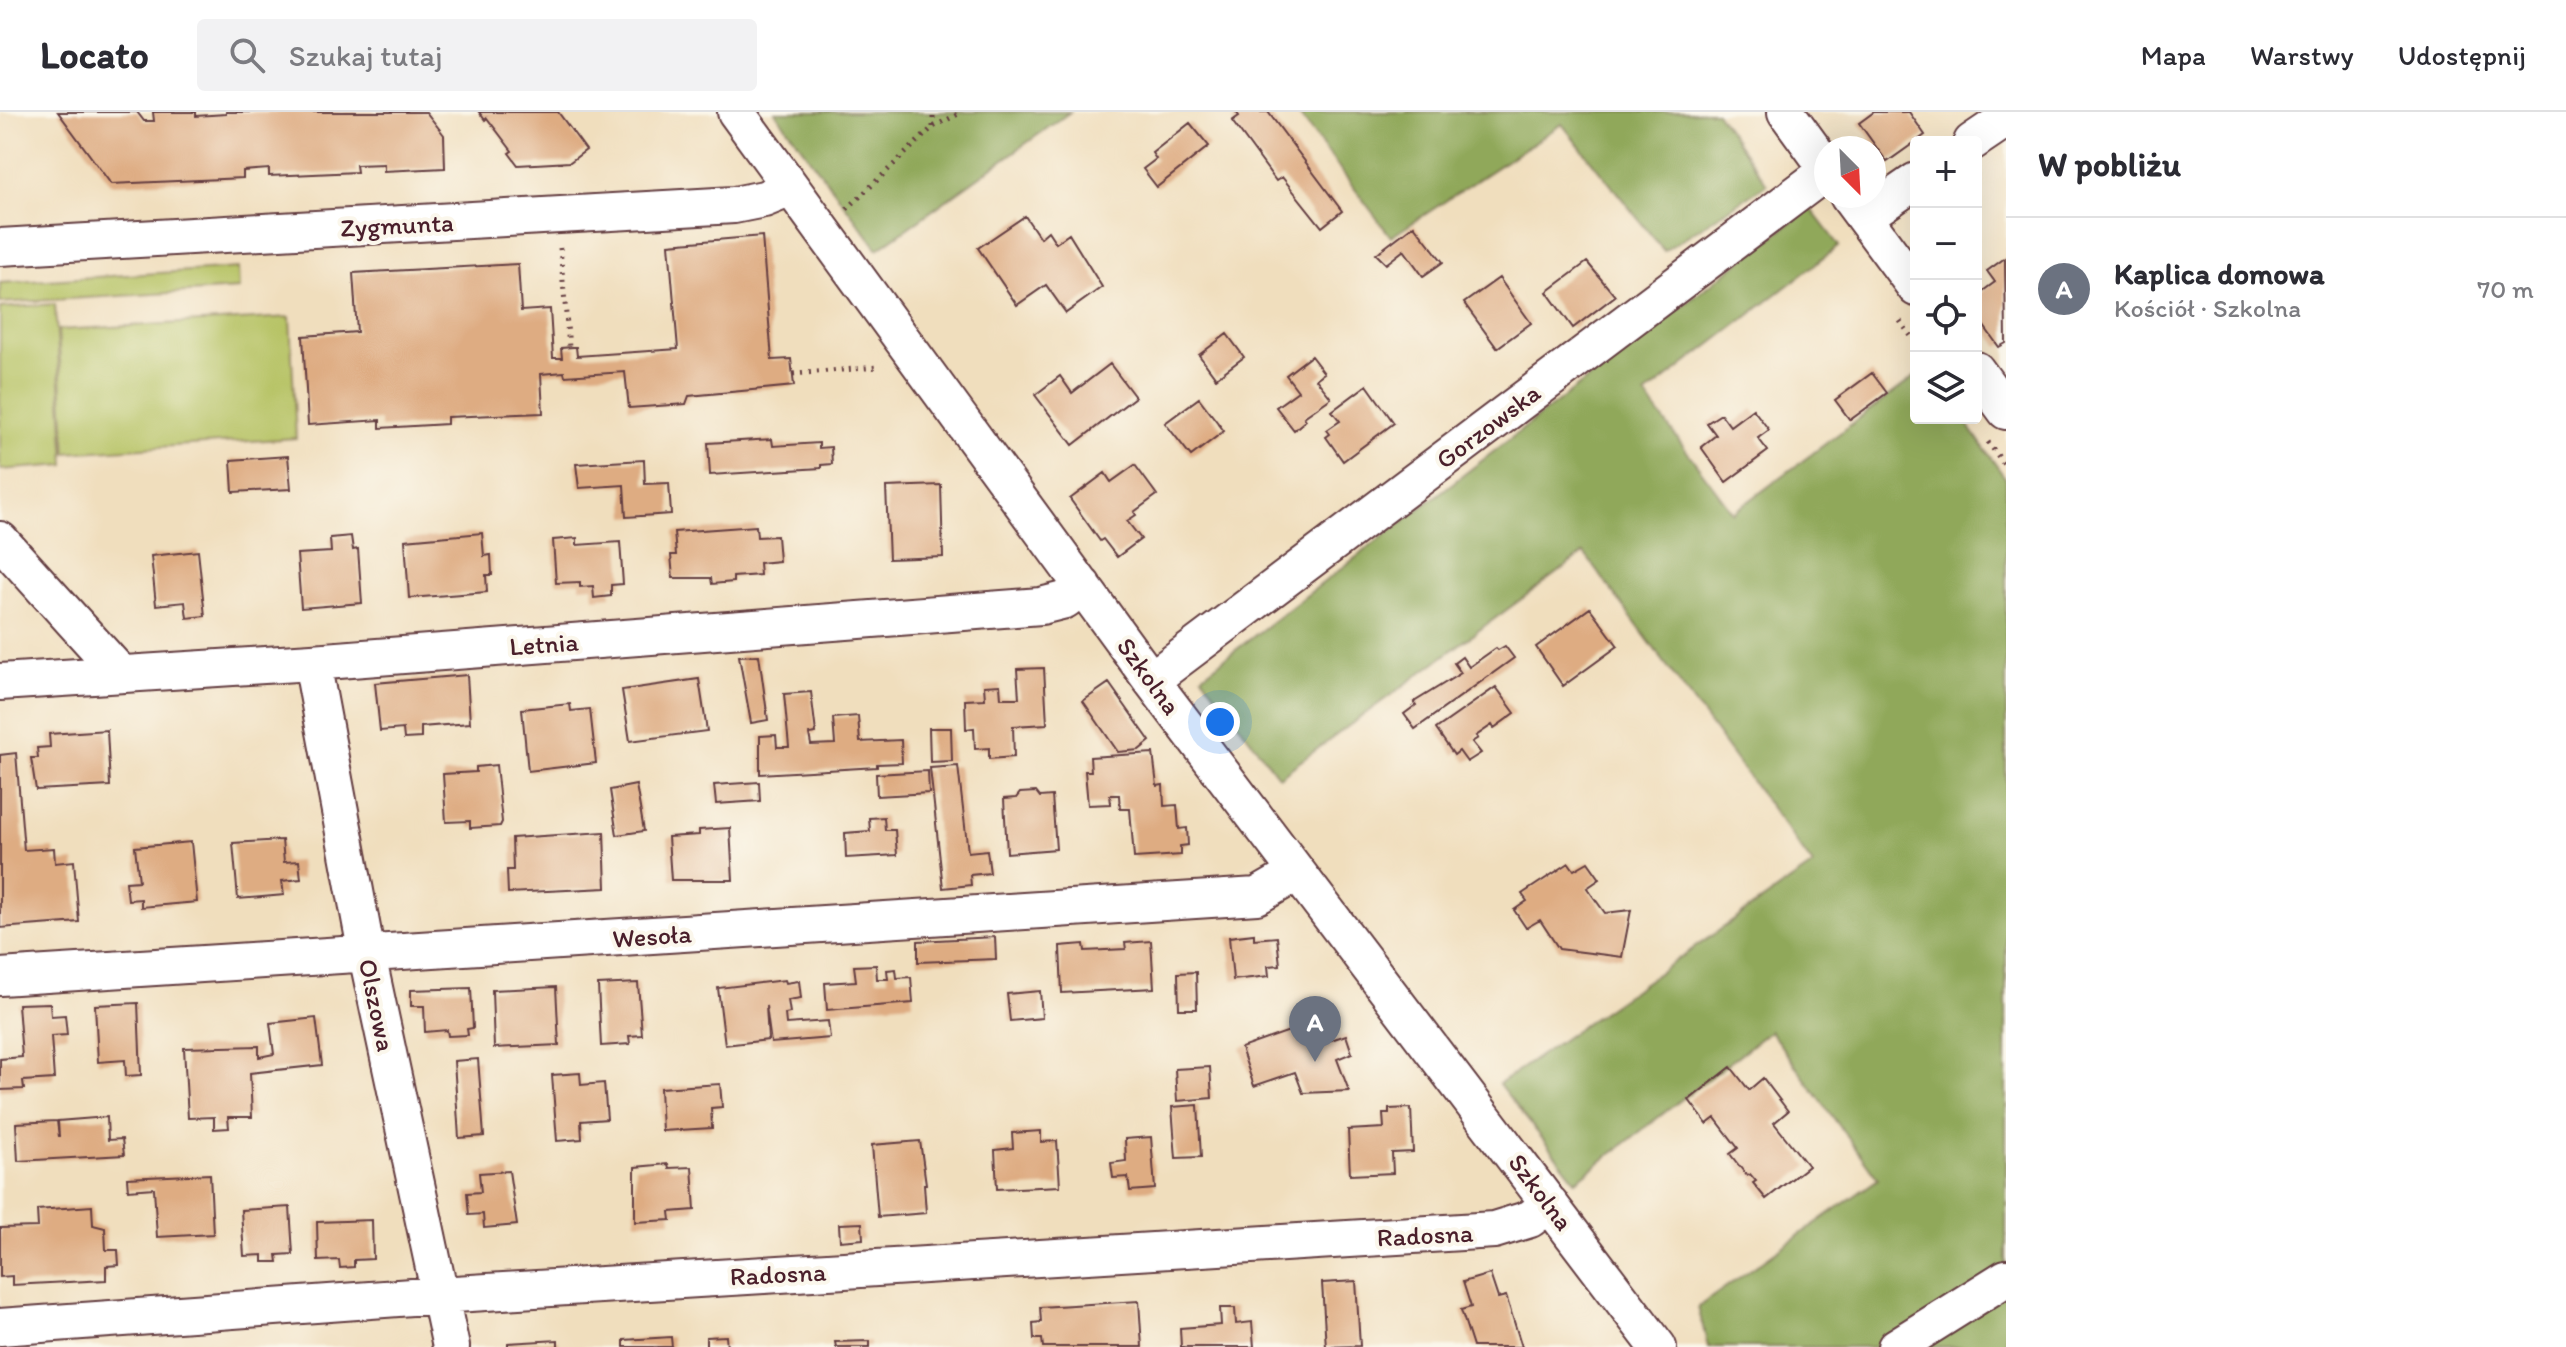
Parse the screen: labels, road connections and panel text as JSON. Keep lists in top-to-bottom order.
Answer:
{
  "streets": {
    "street": [
      "Zygmunta",
      "Gorzowska",
      "Letnia",
      "Szkolna",
      "Wesoła",
      "Olszowa",
      "Radosna"
    ]
  },
  "crossings": [
    ["Zygmunta", "Szkolna"],
    ["Gorzowska", "Szkolna"],
    ["Letnia", "Szkolna"],
    ["Letnia", "Olszowa"],
    ["Szkolna", "Wesoła"],
    ["Szkolna", "Radosna"],
    ["Wesoła", "Olszowa"],
    ["Olszowa", "Radosna"]
  ],
  "north": "bottom right",
  "page": {
    "header": "Locato",
    "search": "Szukaj tutaj",
    "nav": ["Mapa", "Warstwy", "Udostępnij"],
    "heading": "W pobliżu",
    "map_buttons": ["+", "−"],
    "list": [
      {
        "mark": "A",
        "name": "Kaplica domowa",
        "note": "Kościół · Szkolna",
        "value": "70 m"
      }
    ],
    "pins": "A"
  }
}
